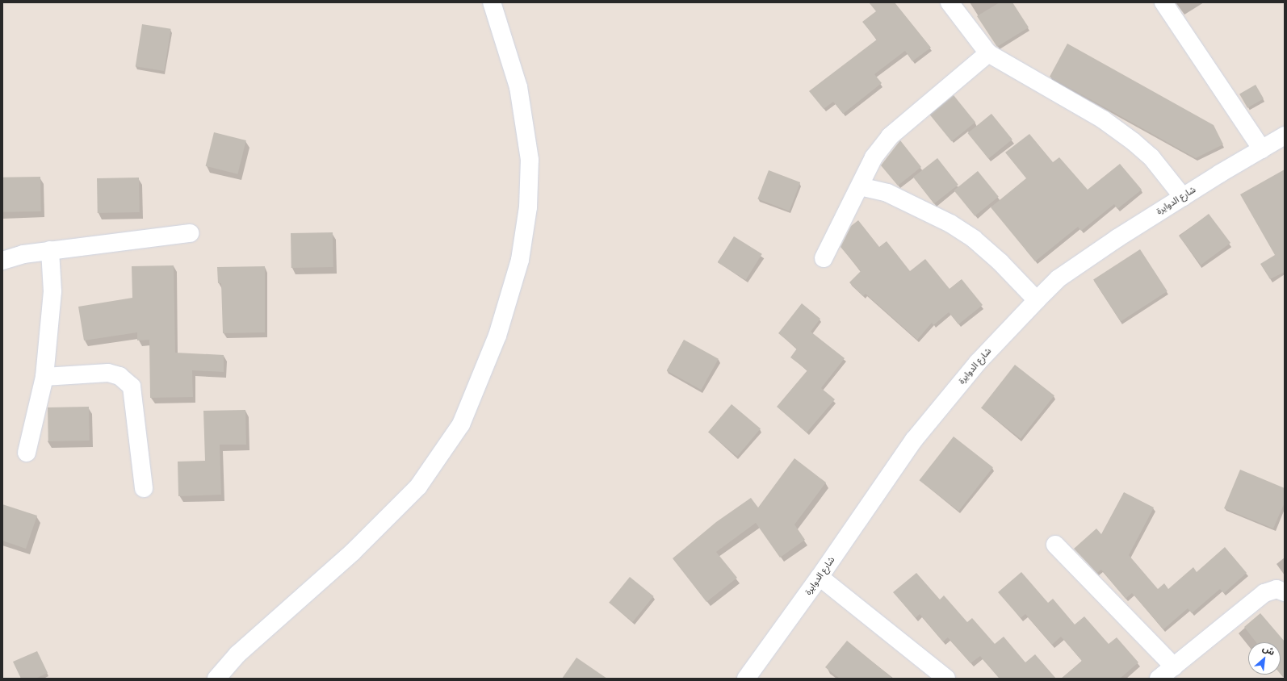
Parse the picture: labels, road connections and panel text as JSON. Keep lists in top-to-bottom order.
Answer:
{
  "streets": {
    "street": ["شارع الدوايرة"]
  },
  "north": "top right"
}
